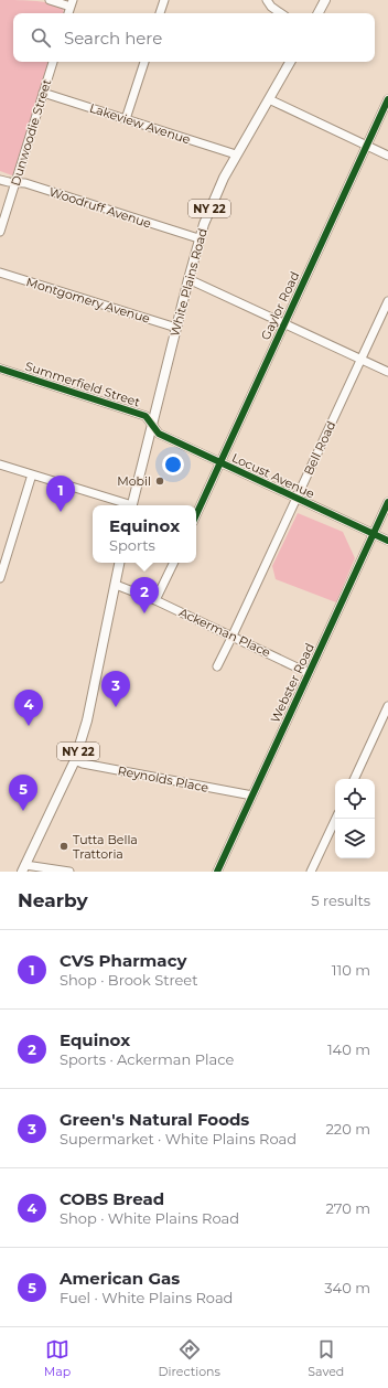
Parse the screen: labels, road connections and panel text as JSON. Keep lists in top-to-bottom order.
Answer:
{
  "streets": {
    "main road": ["NY 22", "White Plains Road"],
    "street": [
      "Lakeview Avenue",
      "Dunwoodie Street",
      "Woodruff Avenue",
      "Montgomery Avenue",
      "Gaylor Road",
      "Summerfield Street",
      "Bell Road",
      "Locust Avenue",
      "Ackerman Place",
      "Webster Road",
      "Reynolds Place"
    ]
  },
  "crossings": [
    ["Lakeview Avenue", "Dunwoodie Street"],
    ["Lakeview Avenue", "White Plains Road"],
    ["Dunwoodie Street", "Woodruff Avenue"],
    ["Woodruff Avenue", "White Plains Road"],
    ["NY 22", "Ackerman Place"],
    ["NY 22", "Reynolds Place"],
    ["White Plains Road", "Montgomery Avenue"],
    ["White Plains Road", "Summerfield Street"],
    ["White Plains Road", "Locust Avenue"],
    ["Gaylor Road", "Locust Avenue"],
    ["Summerfield Street", "Locust Avenue"],
    ["Bell Road", "Locust Avenue"],
    ["Bell Road", "Ackerman Place"],
    ["Locust Avenue", "Webster Road"],
    ["Ackerman Place", "Webster Road"],
    ["Webster Road", "Reynolds Place"]
  ],
  "places": ["Mobil", "Tutta Bella Trattoria"],
  "page": {
    "search": "Search here",
    "pins": [
      "1",
      "2",
      "3",
      "4",
      "5"
    ],
    "popup": ["Equinox", "Sports"],
    "heading": ["Nearby", "5 results"],
    "list": [
      {
        "mark": "1",
        "name": "CVS Pharmacy",
        "note": "Shop · Brook Street",
        "value": "110 m"
      },
      {
        "mark": "2",
        "name": "Equinox",
        "note": "Sports · Ackerman Place",
        "value": "140 m"
      },
      {
        "mark": "3",
        "name": "Green's Natural Foods",
        "note": "Supermarket · White Plains Road",
        "value": "220 m"
      },
      {
        "mark": "4",
        "name": "COBS Bread",
        "note": "Shop · White Plains Road",
        "value": "270 m"
      },
      {
        "mark": "5",
        "name": "American Gas",
        "note": "Fuel · White Plains Road",
        "value": "340 m"
      }
    ],
    "nav": ["Map", "Directions", "Saved"]
  }
}
